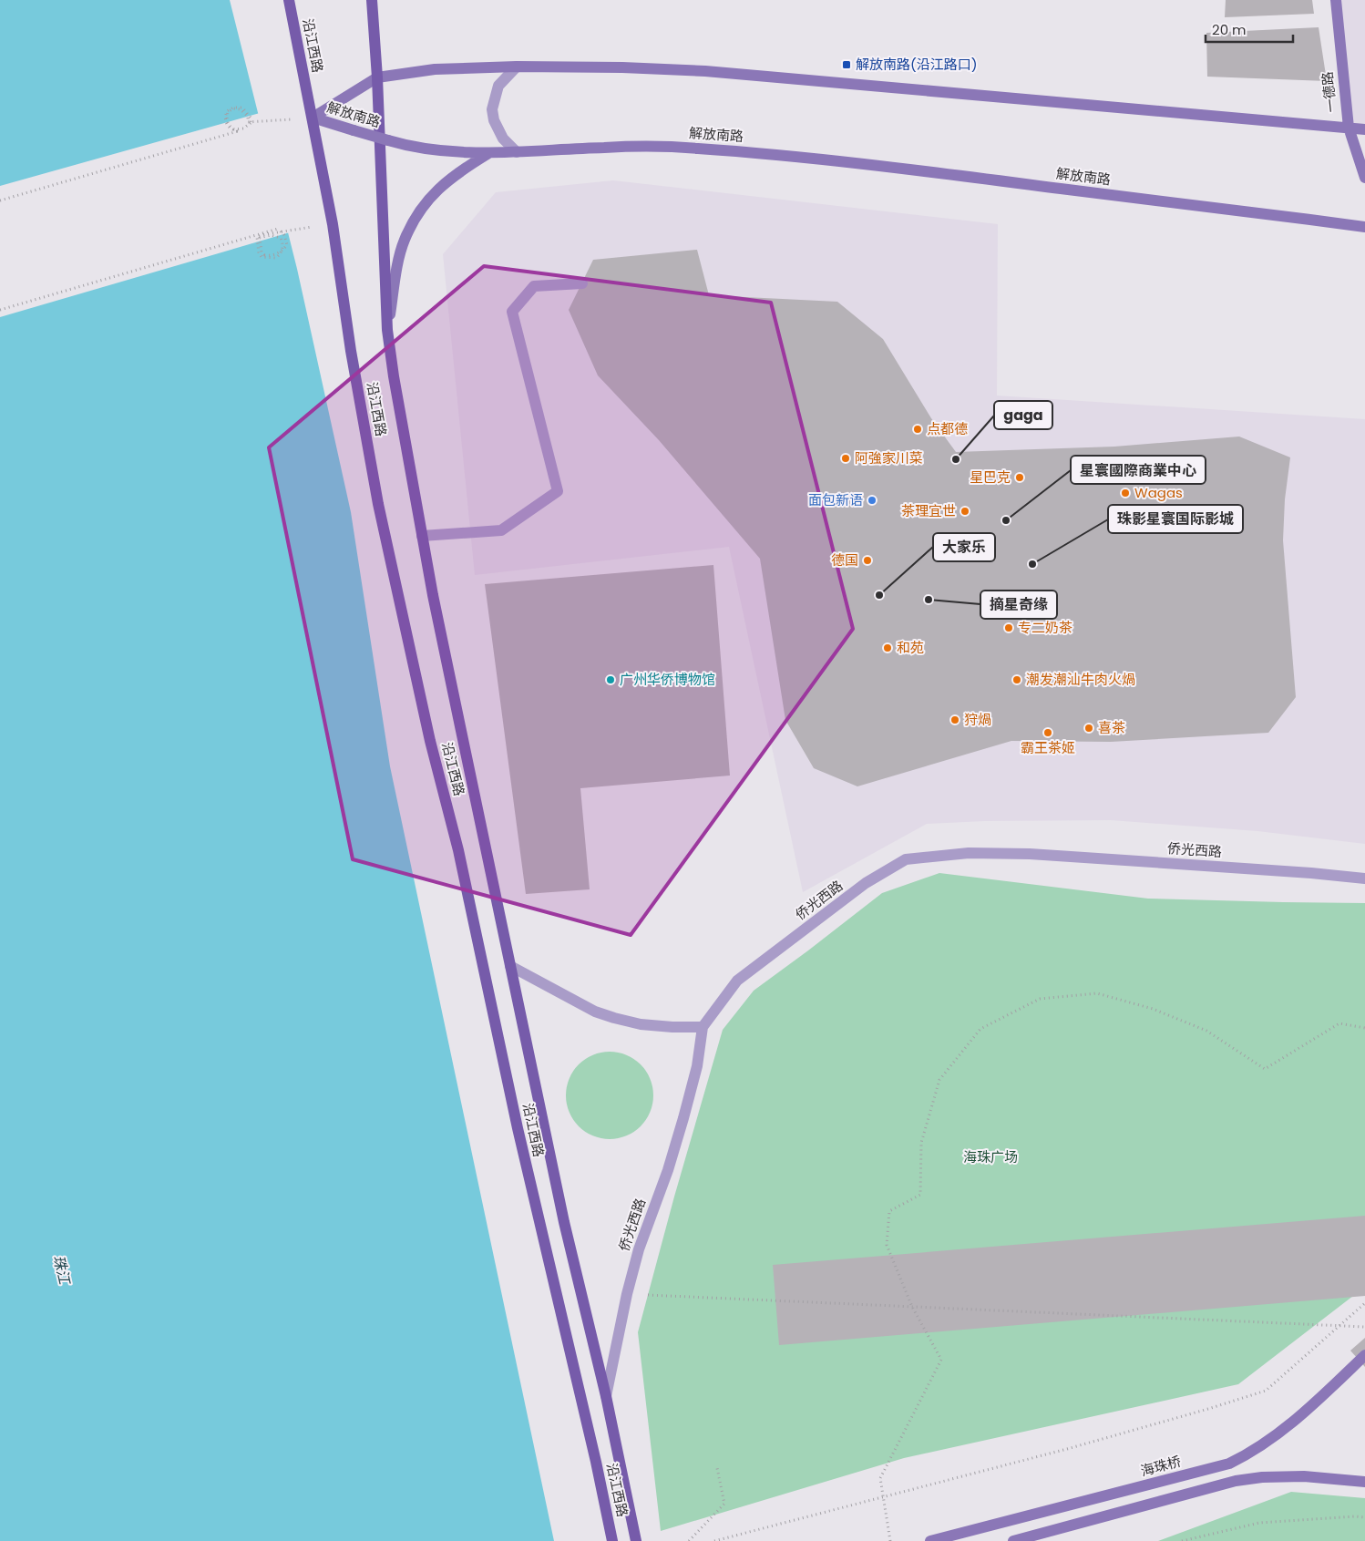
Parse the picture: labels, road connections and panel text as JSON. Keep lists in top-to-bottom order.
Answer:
{
  "streets": {
    "main road": [
      "沿江西路",
      "一德路",
      "解放南路",
      "海珠桥"
    ],
    "street": ["侨光西路"]
  },
  "crossings": [
    ["沿江西路", "解放南路"],
    ["沿江西路", "侨光西路"],
    ["一德路", "解放南路"]
  ],
  "water": ["珠江"],
  "parks": ["海珠广场"],
  "places": {
    "transit": ["解放南路(沿江路口)"],
    "other": [
      "点都德",
      "阿強家川菜",
      "gaga",
      "星巴克",
      "Wagas",
      "面包新语",
      "茶理宜世",
      "星寰國際商業中心",
      "德国",
      "珠影星寰国际影城",
      "大家乐",
      "摘星奇缘",
      "专二奶茶",
      "和苑",
      "广州华侨博物馆",
      "潮发潮汕牛肉火煱",
      "狩煱",
      "喜茶",
      "霸王茶姬"
    ]
  },
  "scale_bar": "20 m"
}
